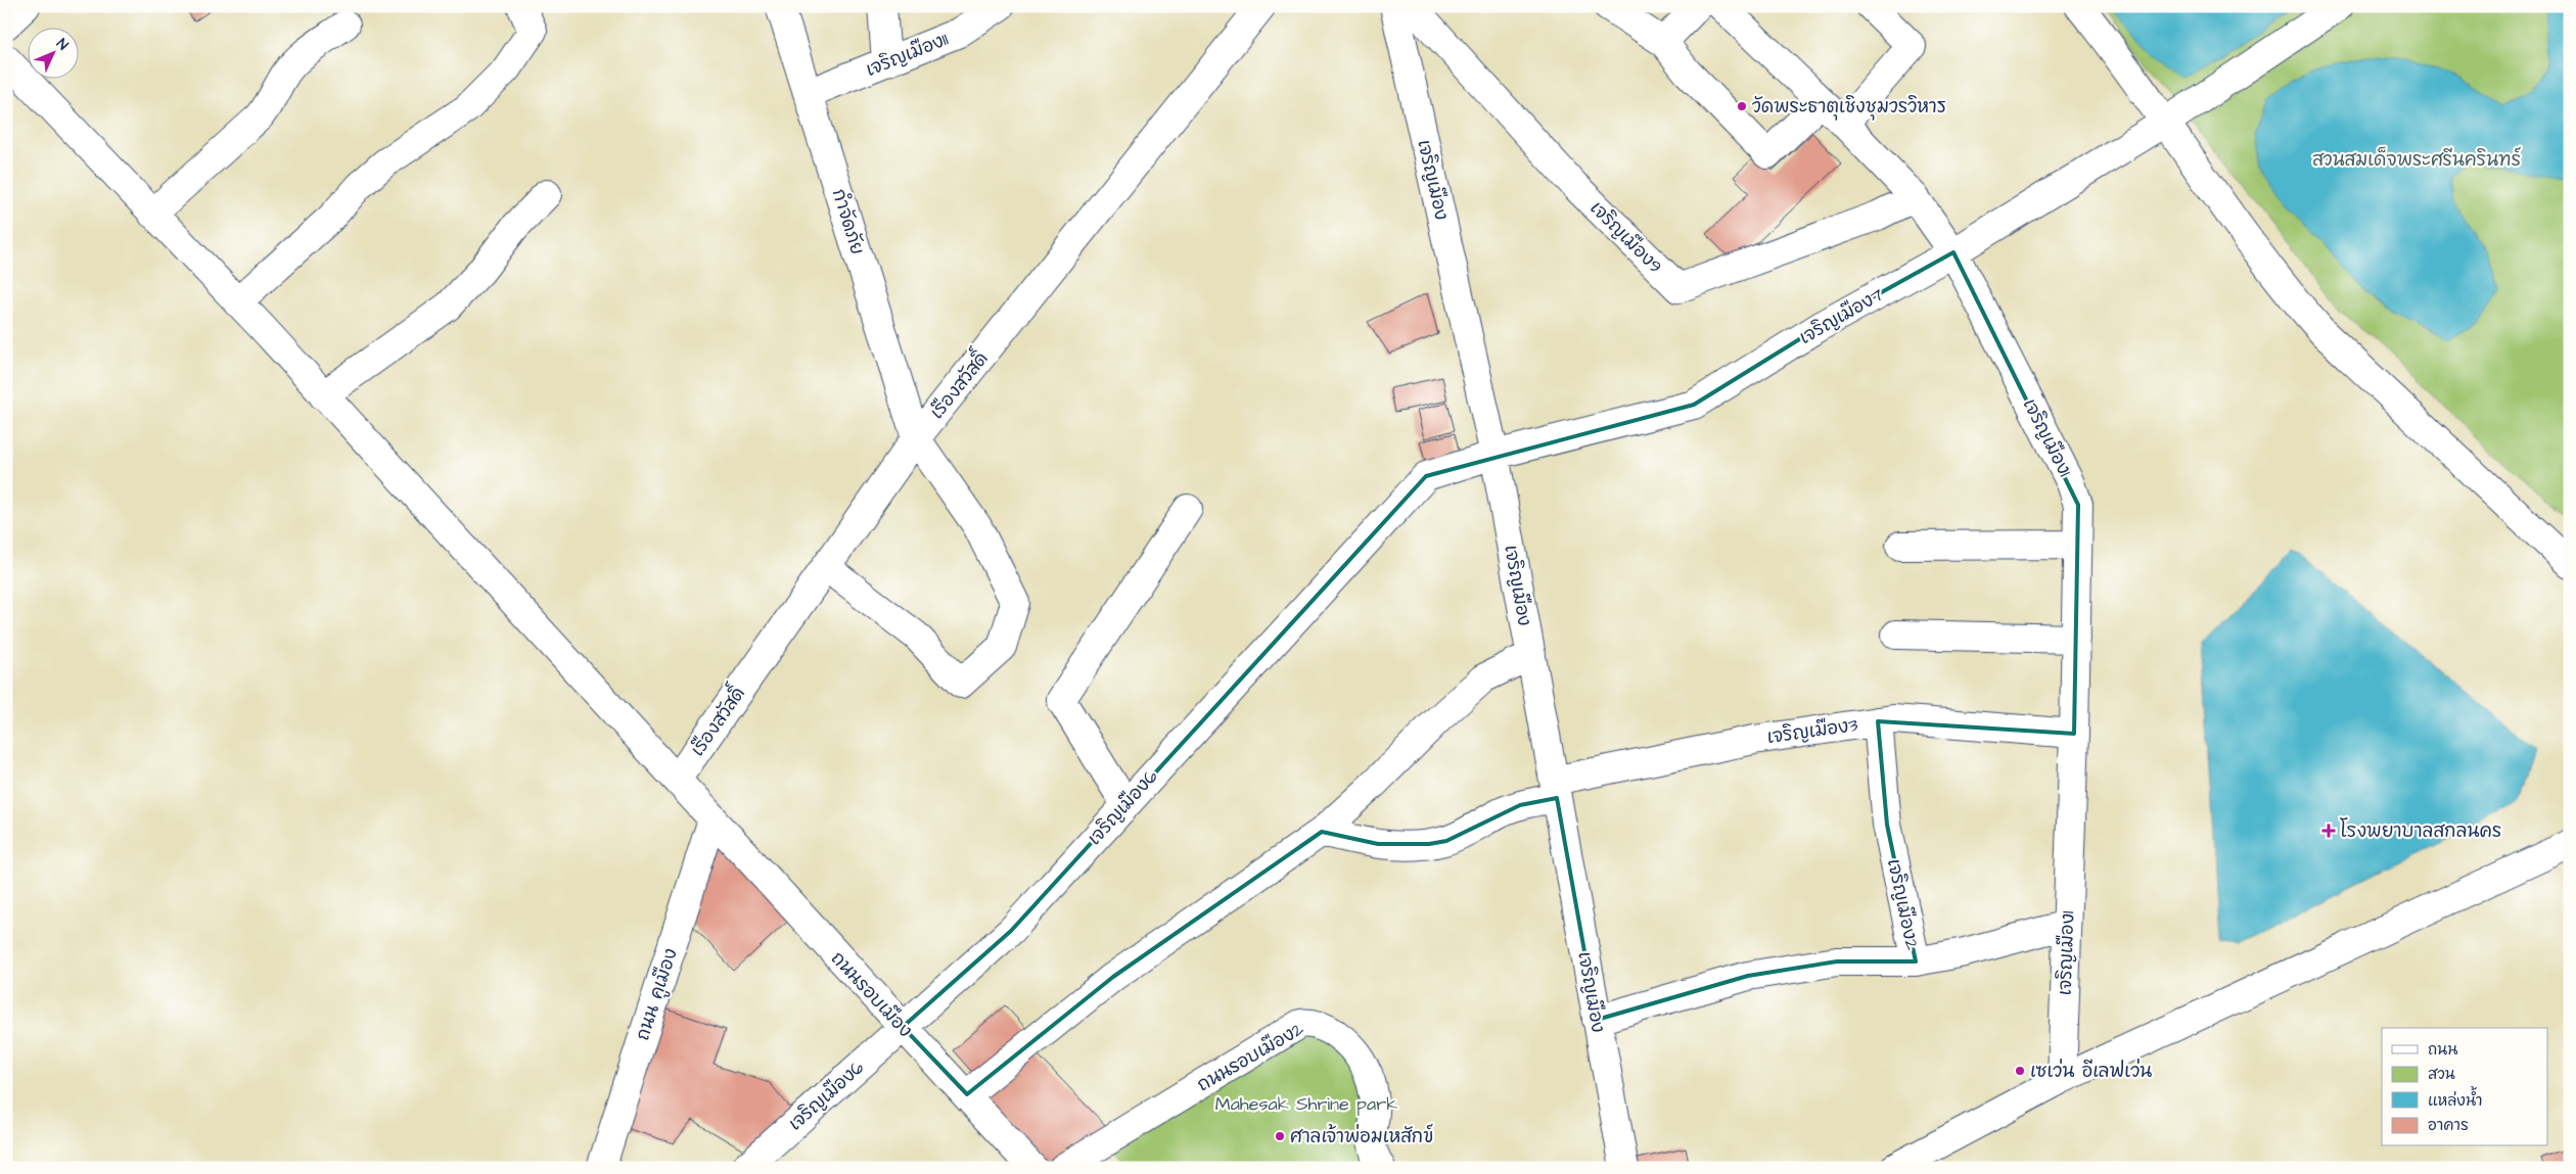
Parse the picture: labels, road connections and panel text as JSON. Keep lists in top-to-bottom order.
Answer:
{
  "streets": {
    "street": [
      "เจริญเมือง11",
      "เจริญเมือง",
      "กำจัดภัย",
      "เจริญเมือง9",
      "เจริญเมือง7",
      "เรืองสวัสดิ์",
      "เจริญเมือง1",
      "เจริญเมือง3",
      "เจริญเมือง6",
      "เจริญเมือง2",
      "ถนน คูเมือง",
      "ถนนรอบเมือง",
      "ถนนรอบเมือง2"
    ]
  },
  "crossings": [
    ["เจริญเมือง11", "กำจัดภัย"],
    ["เจริญเมือง", "เจริญเมือง9"],
    ["เจริญเมือง", "เจริญเมือง7"],
    ["เจริญเมือง", "เจริญเมือง3"],
    ["เจริญเมือง", "เจริญเมือง6"],
    ["กำจัดภัย", "เรืองสวัสดิ์"],
    ["เจริญเมือง9", "เจริญเมือง1"],
    ["เจริญเมือง7", "เจริญเมือง1"],
    ["เจริญเมือง7", "เจริญเมือง6"],
    ["เรืองสวัสดิ์", "ถนนรอบเมือง"],
    ["เจริญเมือง1", "เจริญเมือง3"],
    ["เจริญเมือง1", "เจริญเมือง2"],
    ["เจริญเมือง3", "เจริญเมือง2"],
    ["เจริญเมือง6", "ถนนรอบเมือง"],
    ["ถนน คูเมือง", "ถนนรอบเมือง"]
  ],
  "parks": ["สวนสมเด็จพระศรีนครินทร์", "Mahesak Shrine park"],
  "places": {
    "other": ["วัดพระธาตุเชิงชุมวรวิหาร", "เซเว่น อีเลฟเว่น", "ศาลเจ้าพ่อมเหสักข์"],
    "health": ["โรงพยาบาลสกลนคร"]
  },
  "legend": [
    "ถนน",
    "สวน",
    "แหล่งน้ำ",
    "อาคาร"
  ],
  "north": "top right"
}
